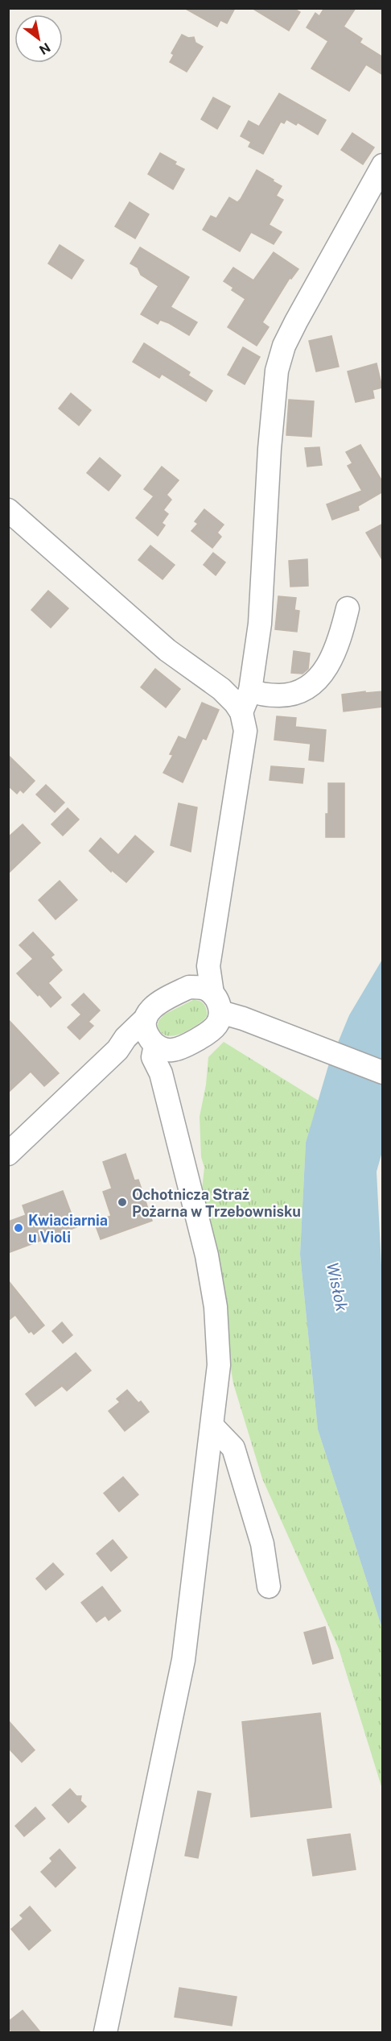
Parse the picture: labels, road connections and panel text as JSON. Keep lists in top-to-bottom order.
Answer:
{
  "water": ["Wisłok"],
  "places": ["Ochotnicza Straż Pożarna w Trzebownisku", "Kwiaciarnia u Violi"],
  "north": "bottom right"
}
